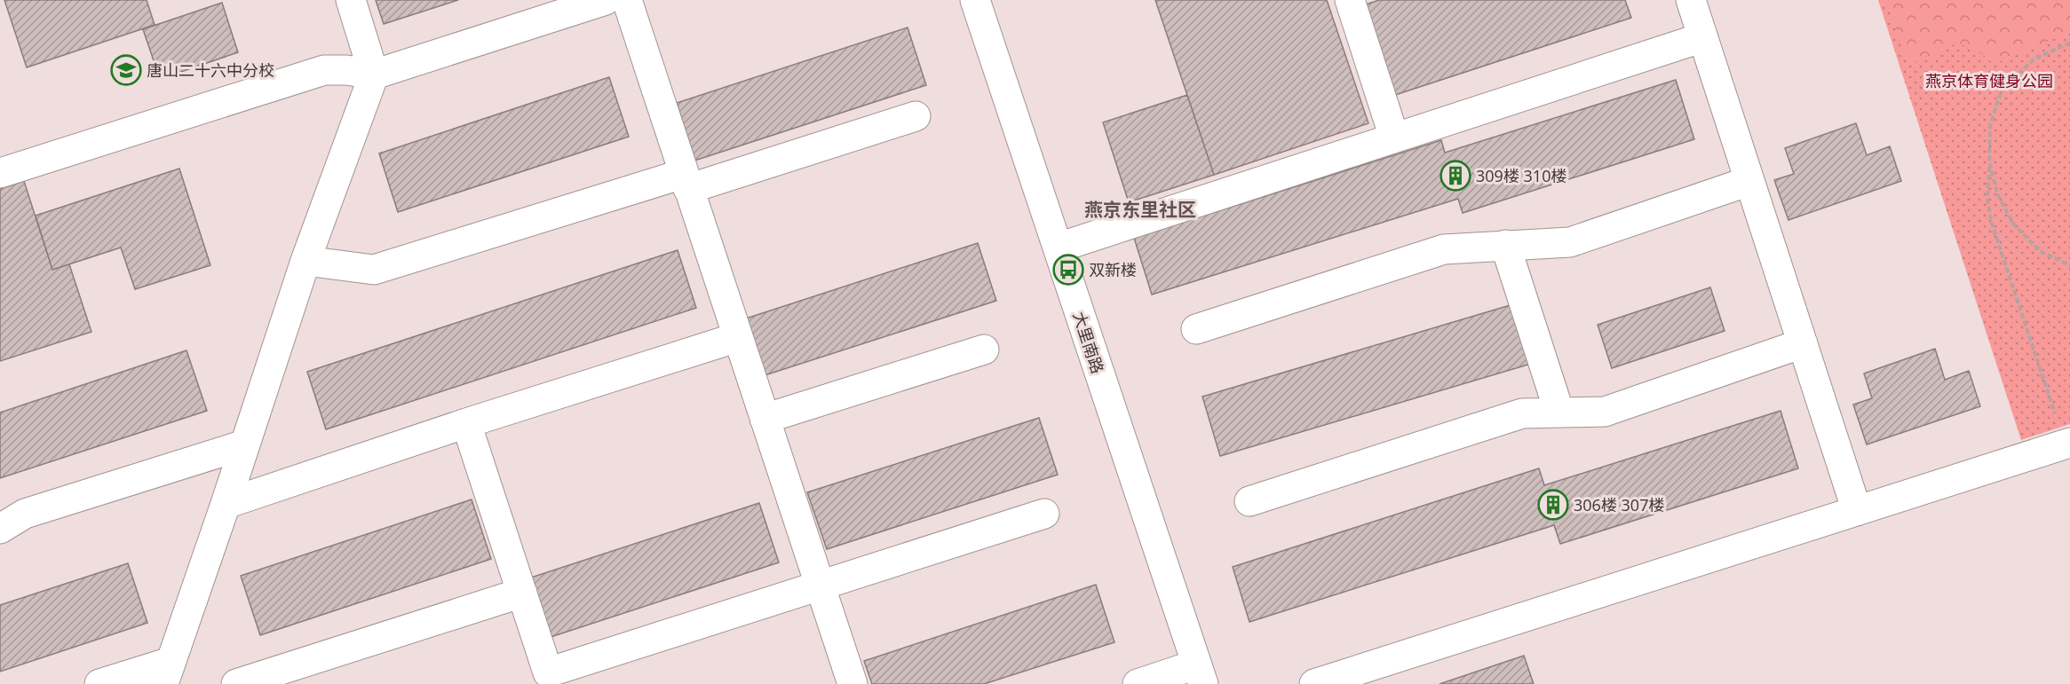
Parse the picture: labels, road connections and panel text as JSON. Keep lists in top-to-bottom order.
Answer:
{
  "streets": {
    "street": ["大里南路"]
  },
  "districts": ["燕京东里社区"],
  "parks": ["燕京体育健身公园"],
  "places": {
    "school or university": ["唐山二十六中分校"],
    "building": ["309楼 310楼", "306楼 307楼"],
    "bus stop": ["双新楼"]
  }
}
